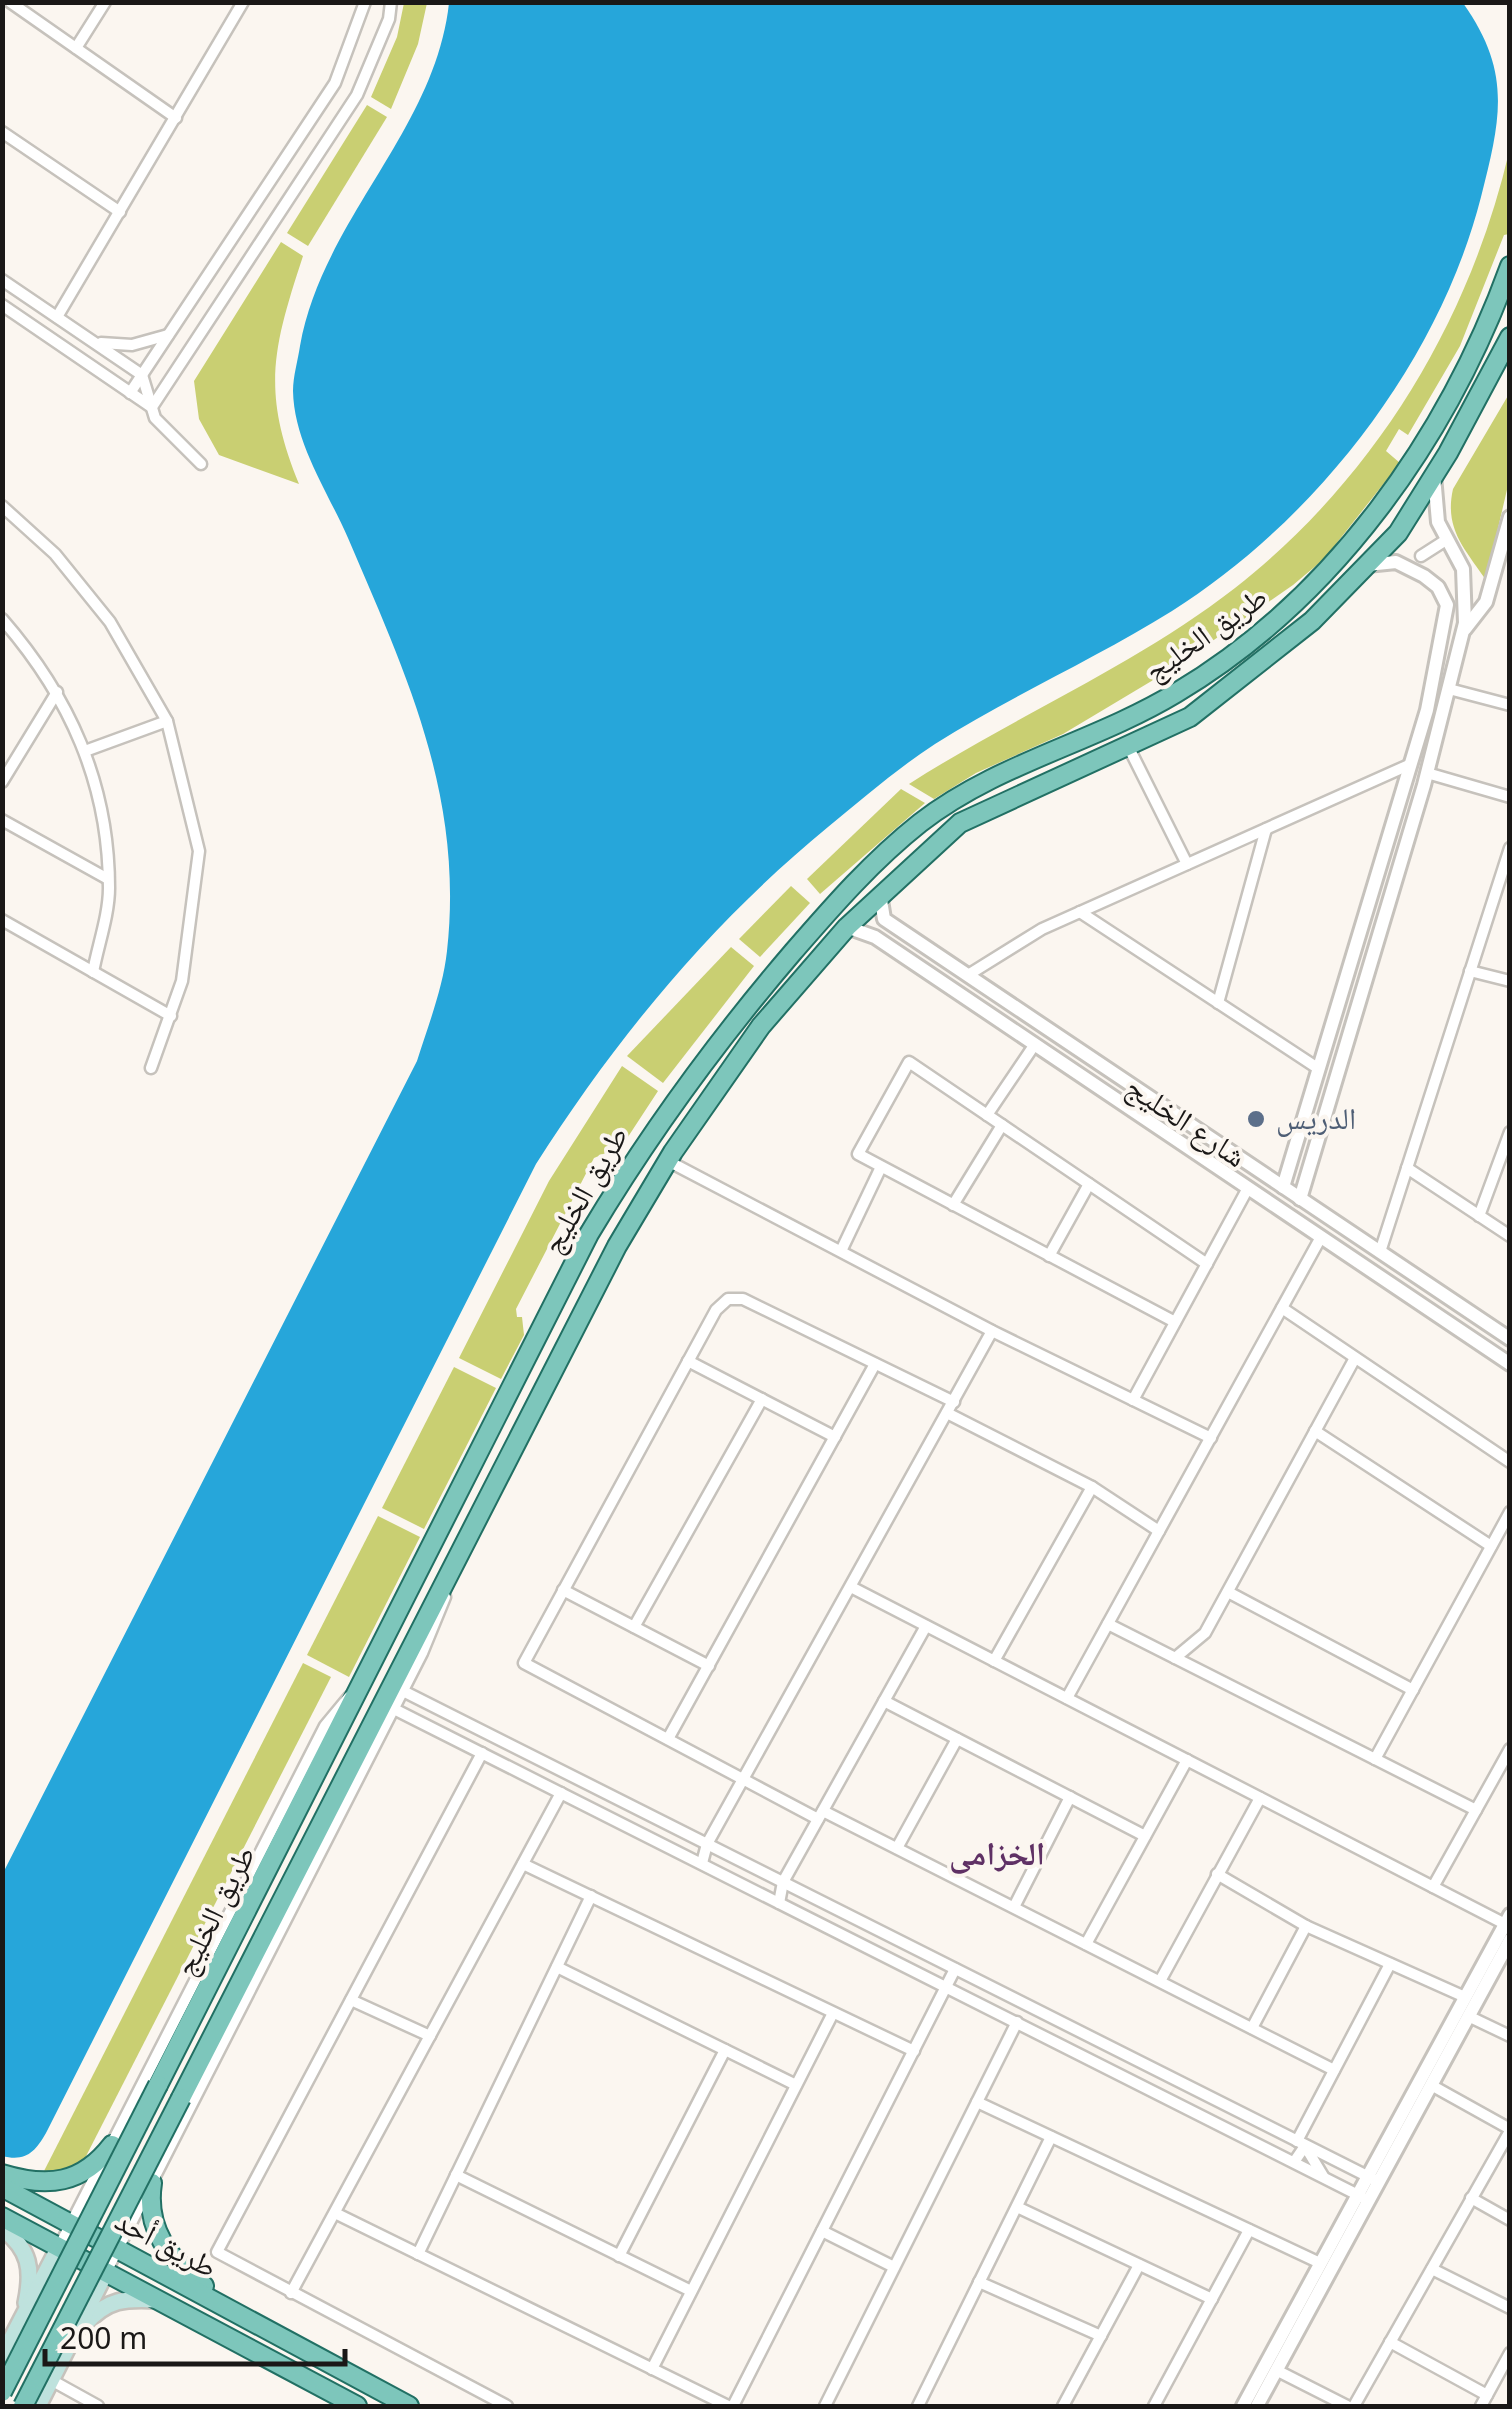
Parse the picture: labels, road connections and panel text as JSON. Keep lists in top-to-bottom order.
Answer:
{
  "streets": {
    "main road": ["طريق الخليج", "طريق أحد"],
    "street": ["شارع الخليج"]
  },
  "crossings": [
    ["طريق الخليج", "شارع الخليج"]
  ],
  "districts": ["الخزامى"],
  "places": ["الدريس"],
  "scale_bar": "200 m"
}
